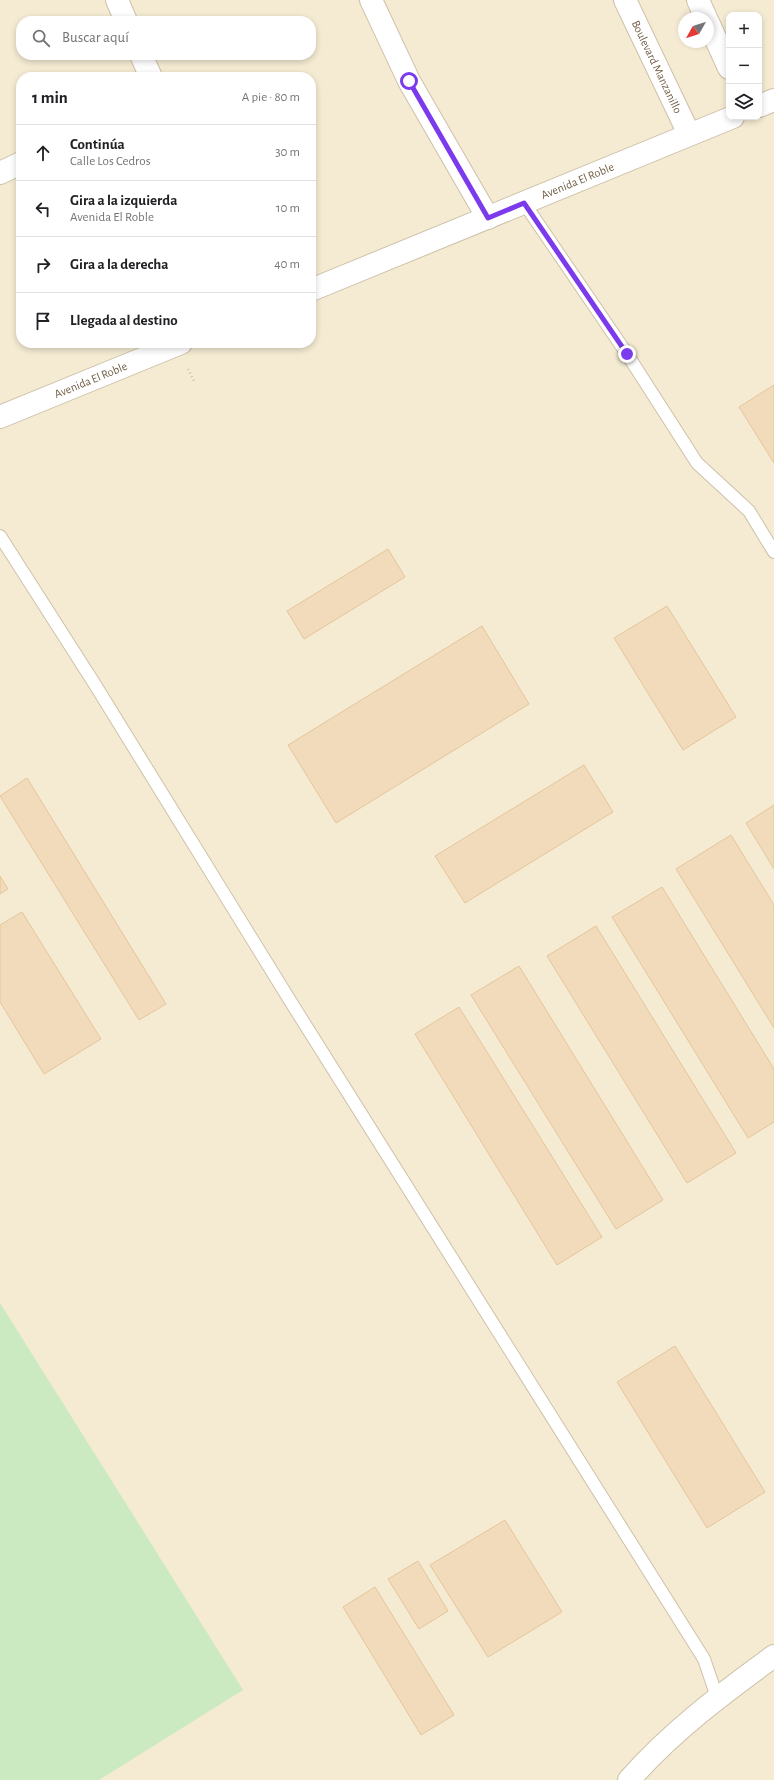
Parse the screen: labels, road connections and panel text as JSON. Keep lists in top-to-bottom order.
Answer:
{
  "streets": {
    "street": ["Boulevard Manzanillo", "Avenida El Roble"]
  },
  "crossings": [
    ["Boulevard Manzanillo", "Avenida El Roble"]
  ],
  "north": "bottom left",
  "page": {
    "map_buttons": ["+", "−"],
    "search": "Buscar aquí",
    "heading": ["1 min", "A pie · 80 m"],
    "list": [
      ["Continúa", "Calle Los Cedros", "30 m"],
      ["Gira a la izquierda", "Avenida El Roble", "10 m"],
      ["Gira a la derecha", "40 m"],
      "Llegada al destino"
    ]
  }
}
